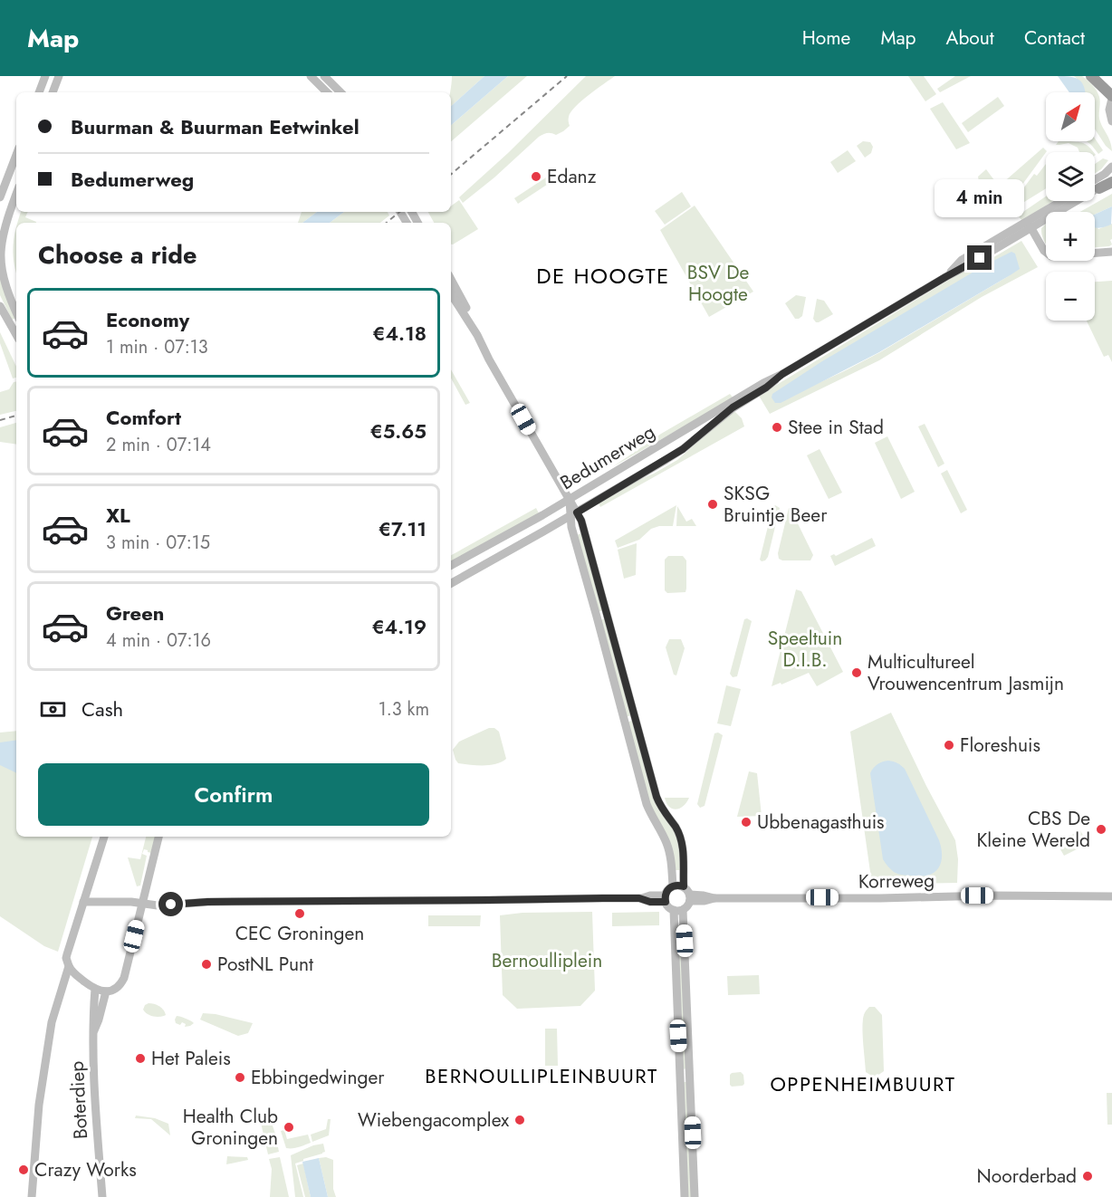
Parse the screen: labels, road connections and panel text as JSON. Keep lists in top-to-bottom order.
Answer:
{
  "streets": {
    "main road": ["Bedumerweg", "Korreweg", "Boterdiep"]
  },
  "districts": ["DE HOOGTE", "BERNOULLIPLEINBUURT", "OPPENHEIMBUURT"],
  "parks": ["BSV De Hoogte", "Speeltuin D.I.B.", "Bernoulliplein"],
  "places": [
    "Edanz",
    "Stee in Stad",
    "SKSG Bruintje Beer",
    "Multicultureel Vrouwencentrum Jasmijn",
    "Floreshuis",
    "Ubbenagasthuis",
    "CBS De Kleine Wereld",
    "CEC Groningen",
    "PostNL Punt",
    "Het Paleis",
    "Ebbingedwinger",
    "Wiebengacomplex",
    "Health Club Groningen",
    "Crazy Works",
    "Noorderbad"
  ],
  "north": "top right",
  "page": {
    "header": "Map",
    "nav": [
      "Home",
      "Map",
      "About",
      "Contact"
    ],
    "map_buttons": ["+", "−"],
    "banner": ["Buurman & Buurman Eetwinkel", "Bedumerweg"],
    "bubble": "4 min",
    "heading": "Choose a ride",
    "list": [
      {
        "name": "Economy",
        "note": "1 min · 07:13",
        "value": "€4.18"
      },
      {
        "name": "Comfort",
        "note": "2 min · 07:14",
        "value": "€5.65"
      },
      {
        "name": "XL",
        "note": "3 min · 07:15",
        "value": "€7.11"
      },
      {
        "name": "Green",
        "note": "4 min · 07:16",
        "value": "€4.19"
      }
    ],
    "pay": ["Cash", "1.3 km"],
    "buttons": "Confirm"
  }
}
